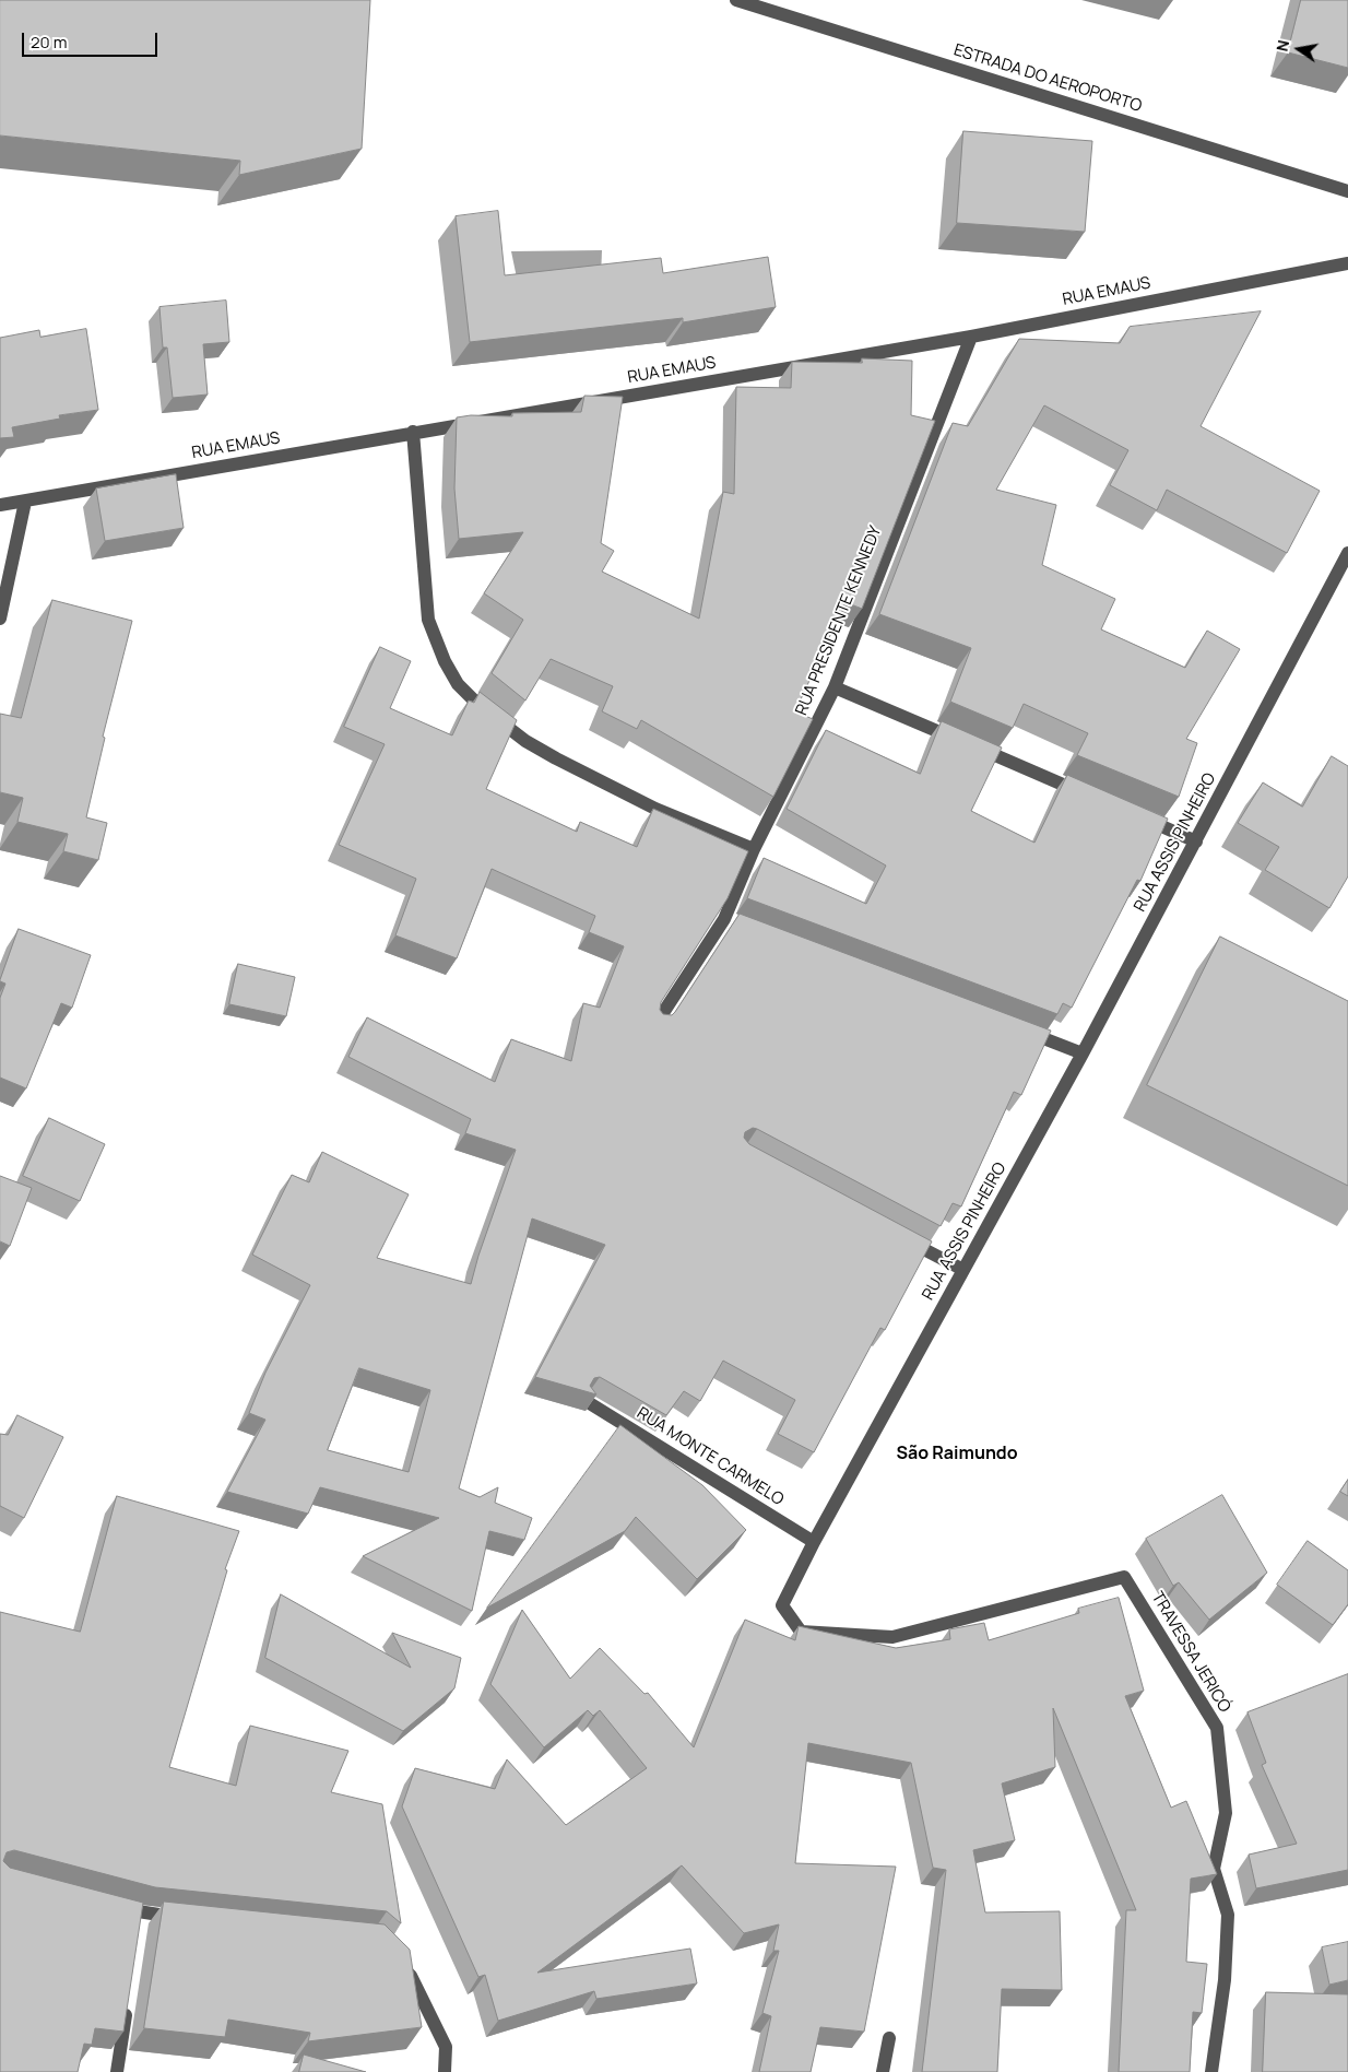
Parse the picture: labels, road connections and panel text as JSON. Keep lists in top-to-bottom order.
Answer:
{
  "streets": {
    "street": [
      "ESTRADA DO AEROPORTO",
      "RUA EMAUS",
      "RUA PRESIDENTE KENNEDY",
      "RUA ASSIS PINHEIRO",
      "RUA MONTE CARMELO",
      "TRAVESSA JERICÓ"
    ]
  },
  "crossings": [
    ["RUA EMAUS", "RUA PRESIDENTE KENNEDY"],
    ["RUA ASSIS PINHEIRO", "RUA MONTE CARMELO"],
    ["RUA ASSIS PINHEIRO", "TRAVESSA JERICÓ"]
  ],
  "districts": ["São Raimundo"],
  "scale_bar": "20 m",
  "north": "left"
}
